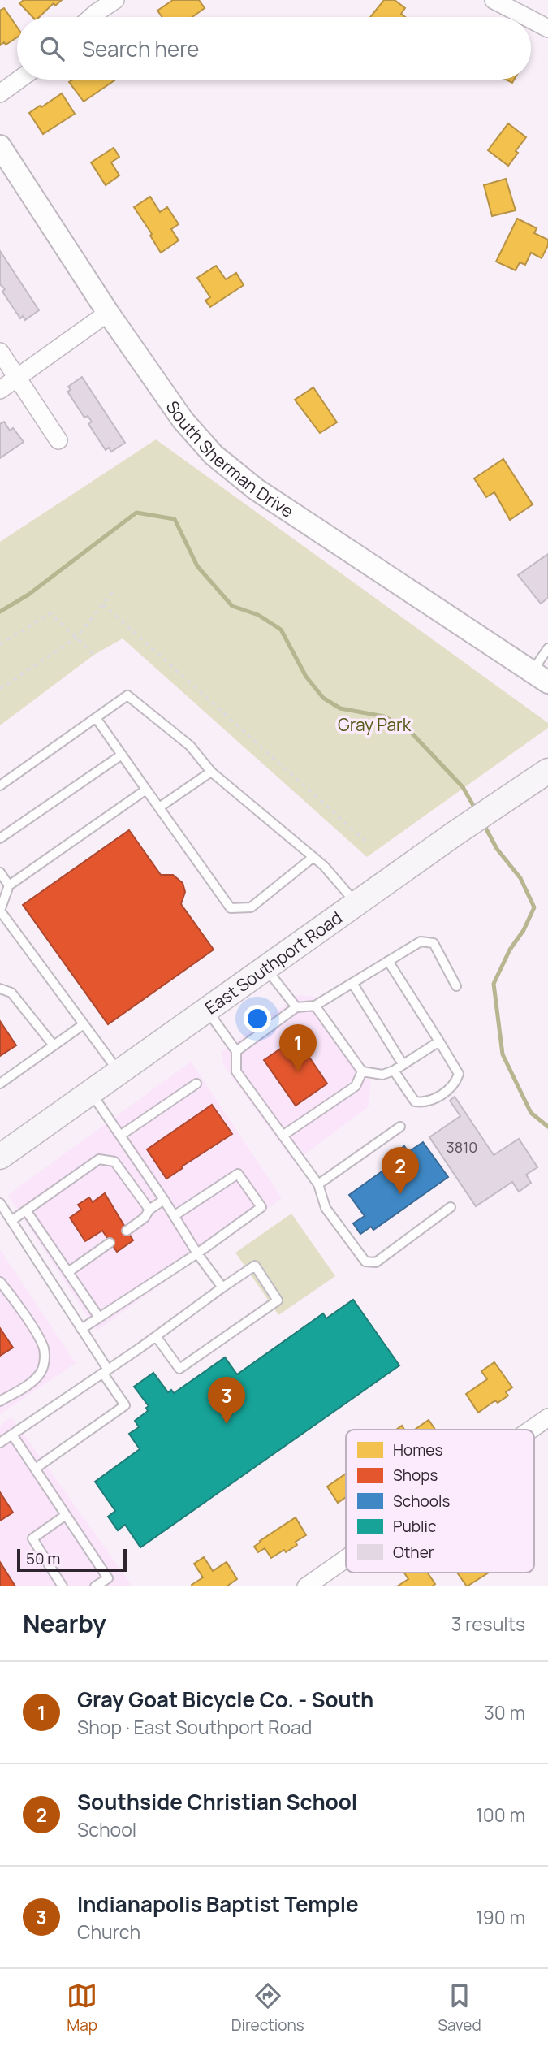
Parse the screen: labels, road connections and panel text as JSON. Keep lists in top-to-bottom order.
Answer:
{
  "streets": {
    "main road": ["East Southport Road"],
    "street": ["South Sherman Drive"]
  },
  "parks": ["Gray Park"],
  "house_numbers": ["3810"],
  "legend": [
    "Homes",
    "Shops",
    "Schools",
    "Public",
    "Other"
  ],
  "scale_bar": "50 m",
  "page": {
    "search": "Search here",
    "pins": ["1", "2", "3"],
    "scale": "50 m",
    "heading": ["Nearby", "3 results"],
    "list": [
      {
        "mark": "1",
        "name": "Gray Goat Bicycle Co. - South",
        "note": "Shop · East Southport Road",
        "value": "30 m"
      },
      {
        "mark": "2",
        "name": "Southside Christian School",
        "note": "School",
        "value": "100 m"
      },
      {
        "mark": "3",
        "name": "Indianapolis Baptist Temple",
        "note": "Church",
        "value": "190 m"
      }
    ],
    "nav": ["Map", "Directions", "Saved"]
  }
}
